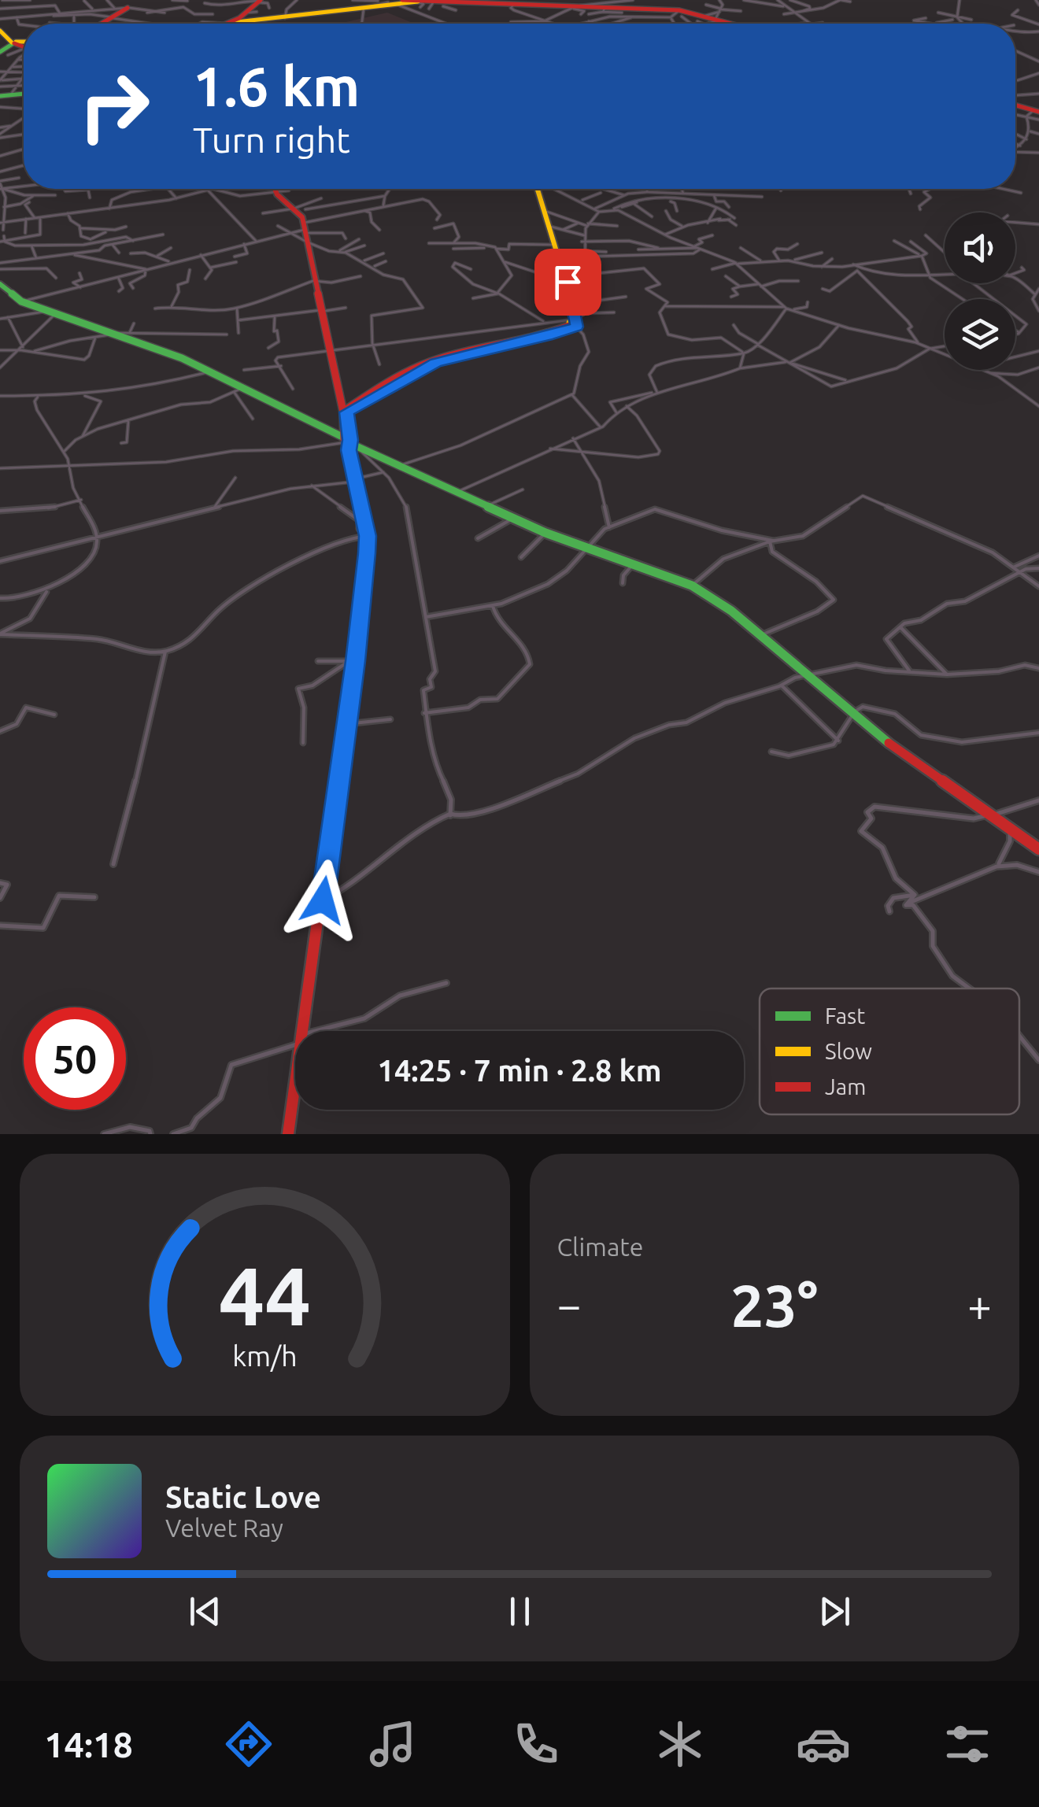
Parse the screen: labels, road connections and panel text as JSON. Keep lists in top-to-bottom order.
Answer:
{
  "legend": ["Fast", "Slow", "Jam"],
  "page": {
    "turn": ["1.6 km", "Turn right"],
    "limit": "50",
    "trip": "14:25 · 7 min · 2.8 km",
    "tile": "Climate",
    "heat": ["−", "23°", "+"],
    "song": ["Static Love", "Velvet Ray"],
    "tabs": "14:18",
    "gauge": ["44", "km/h"]
  }
}
